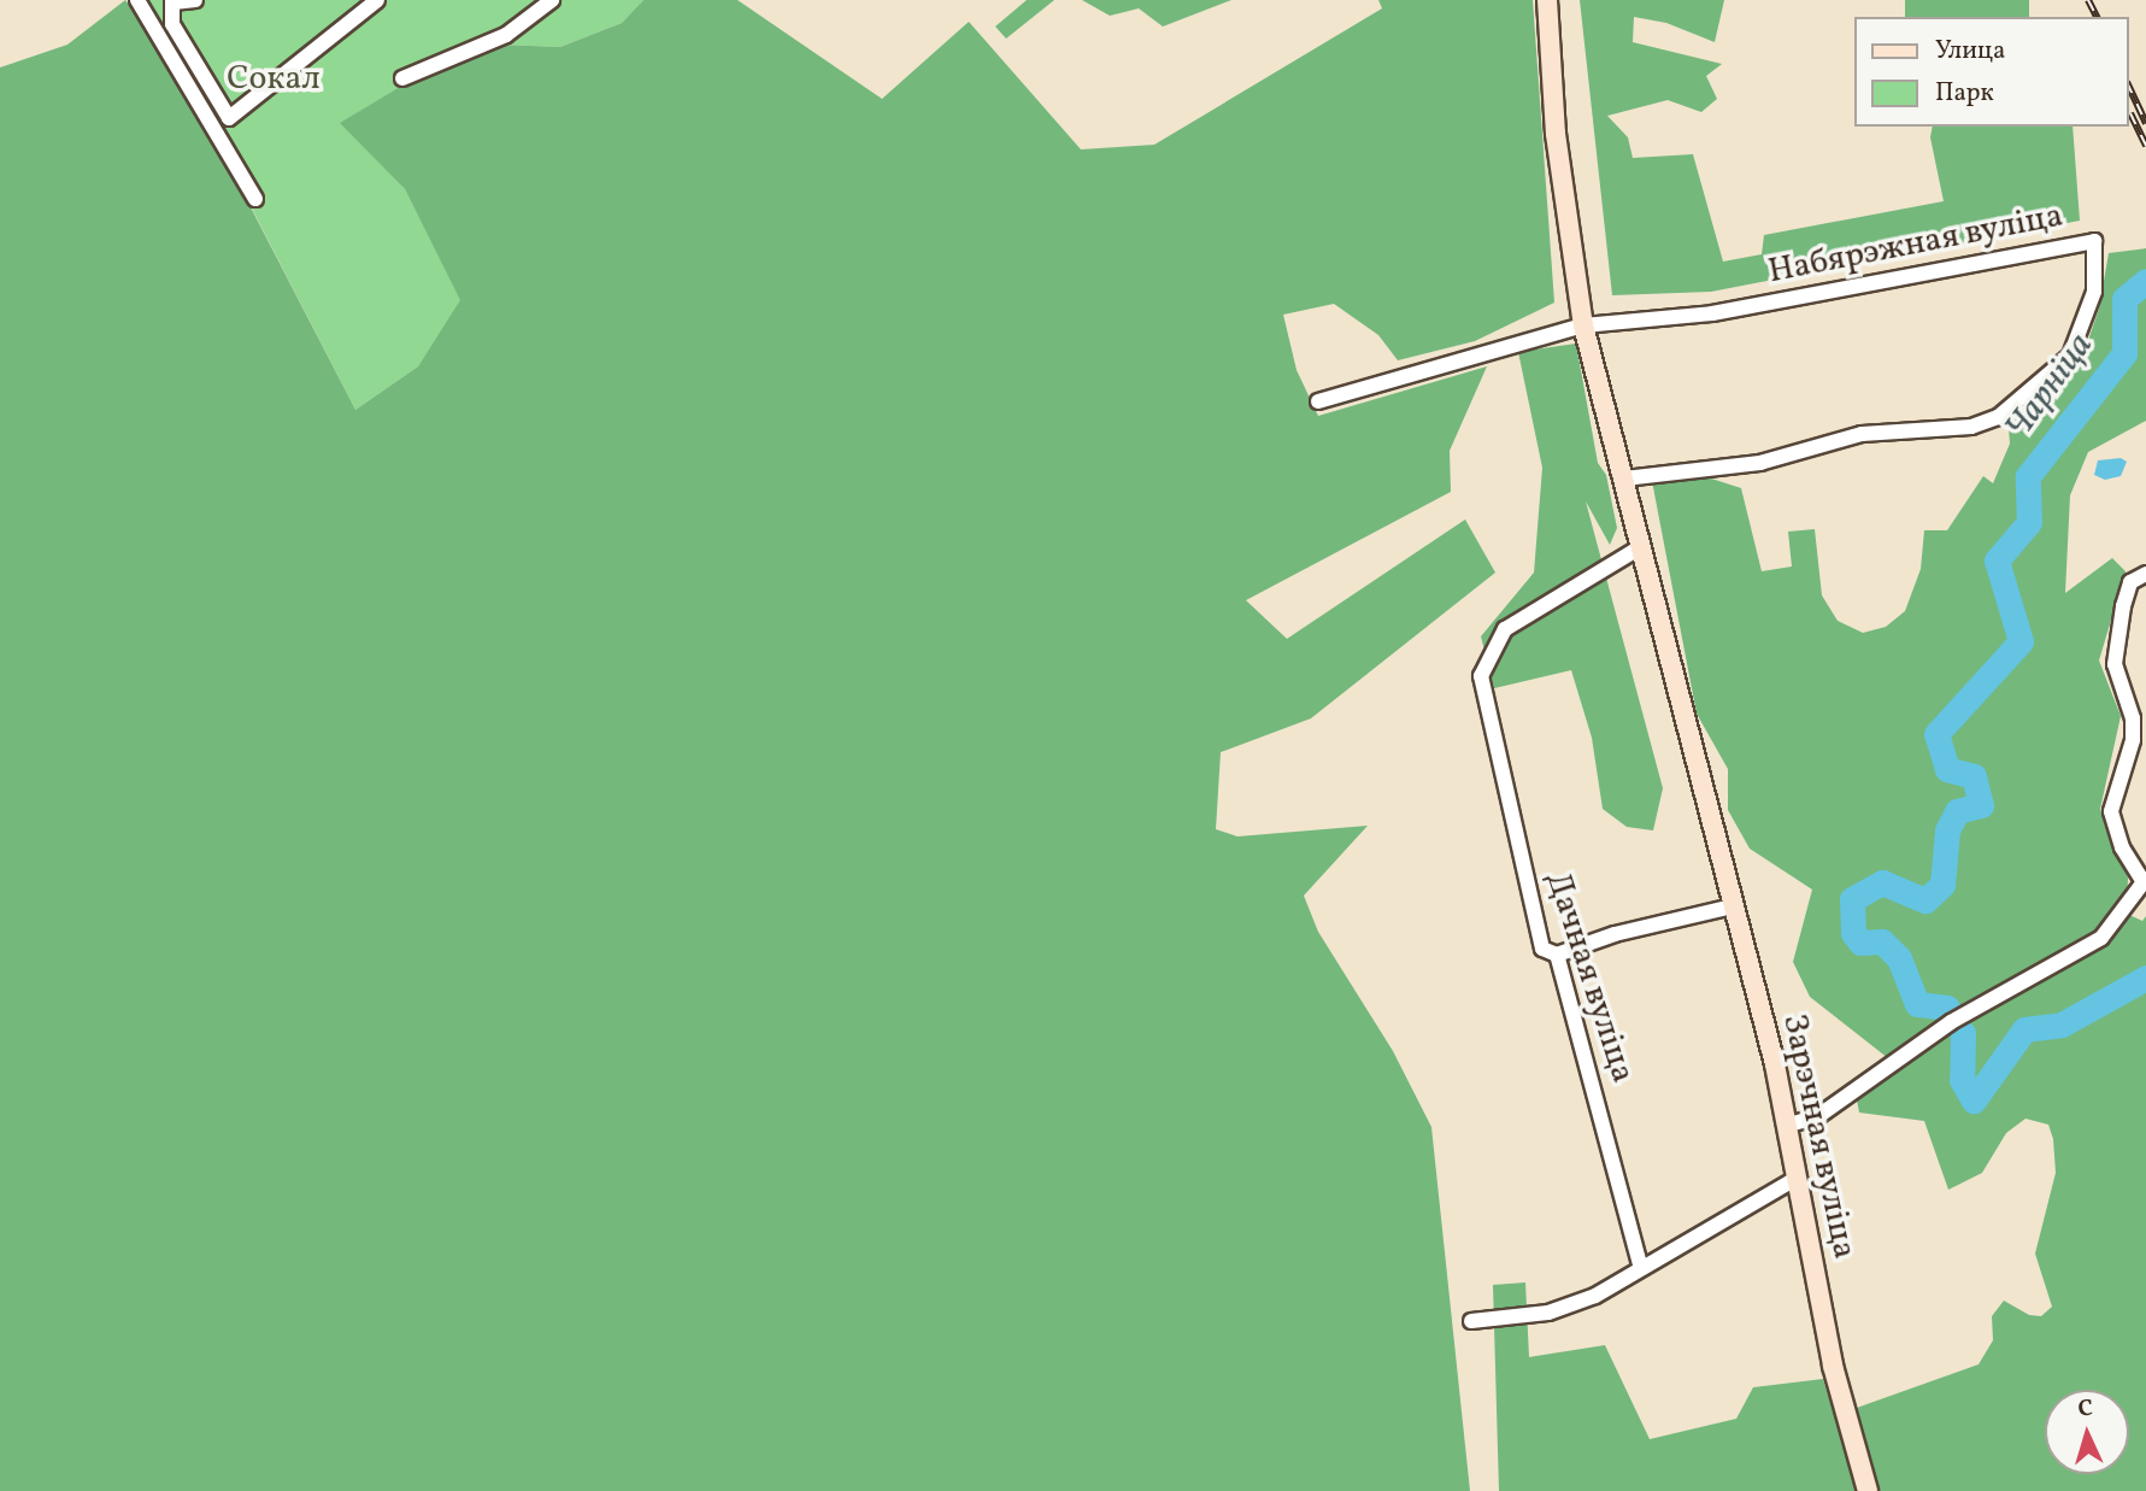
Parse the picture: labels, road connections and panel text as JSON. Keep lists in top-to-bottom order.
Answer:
{
  "streets": {
    "street": ["Набярэжная вуліца", "Дачная вуліца", "Зарэчная вуліца"]
  },
  "crossings": [
    ["Набярэжная вуліца", "Зарэчная вуліца"],
    ["Дачная вуліца", "Зарэчная вуліца"]
  ],
  "water": ["Чарніца"],
  "parks": ["Сокал"],
  "legend": ["Улица", "Парк"],
  "north": "top"
}
